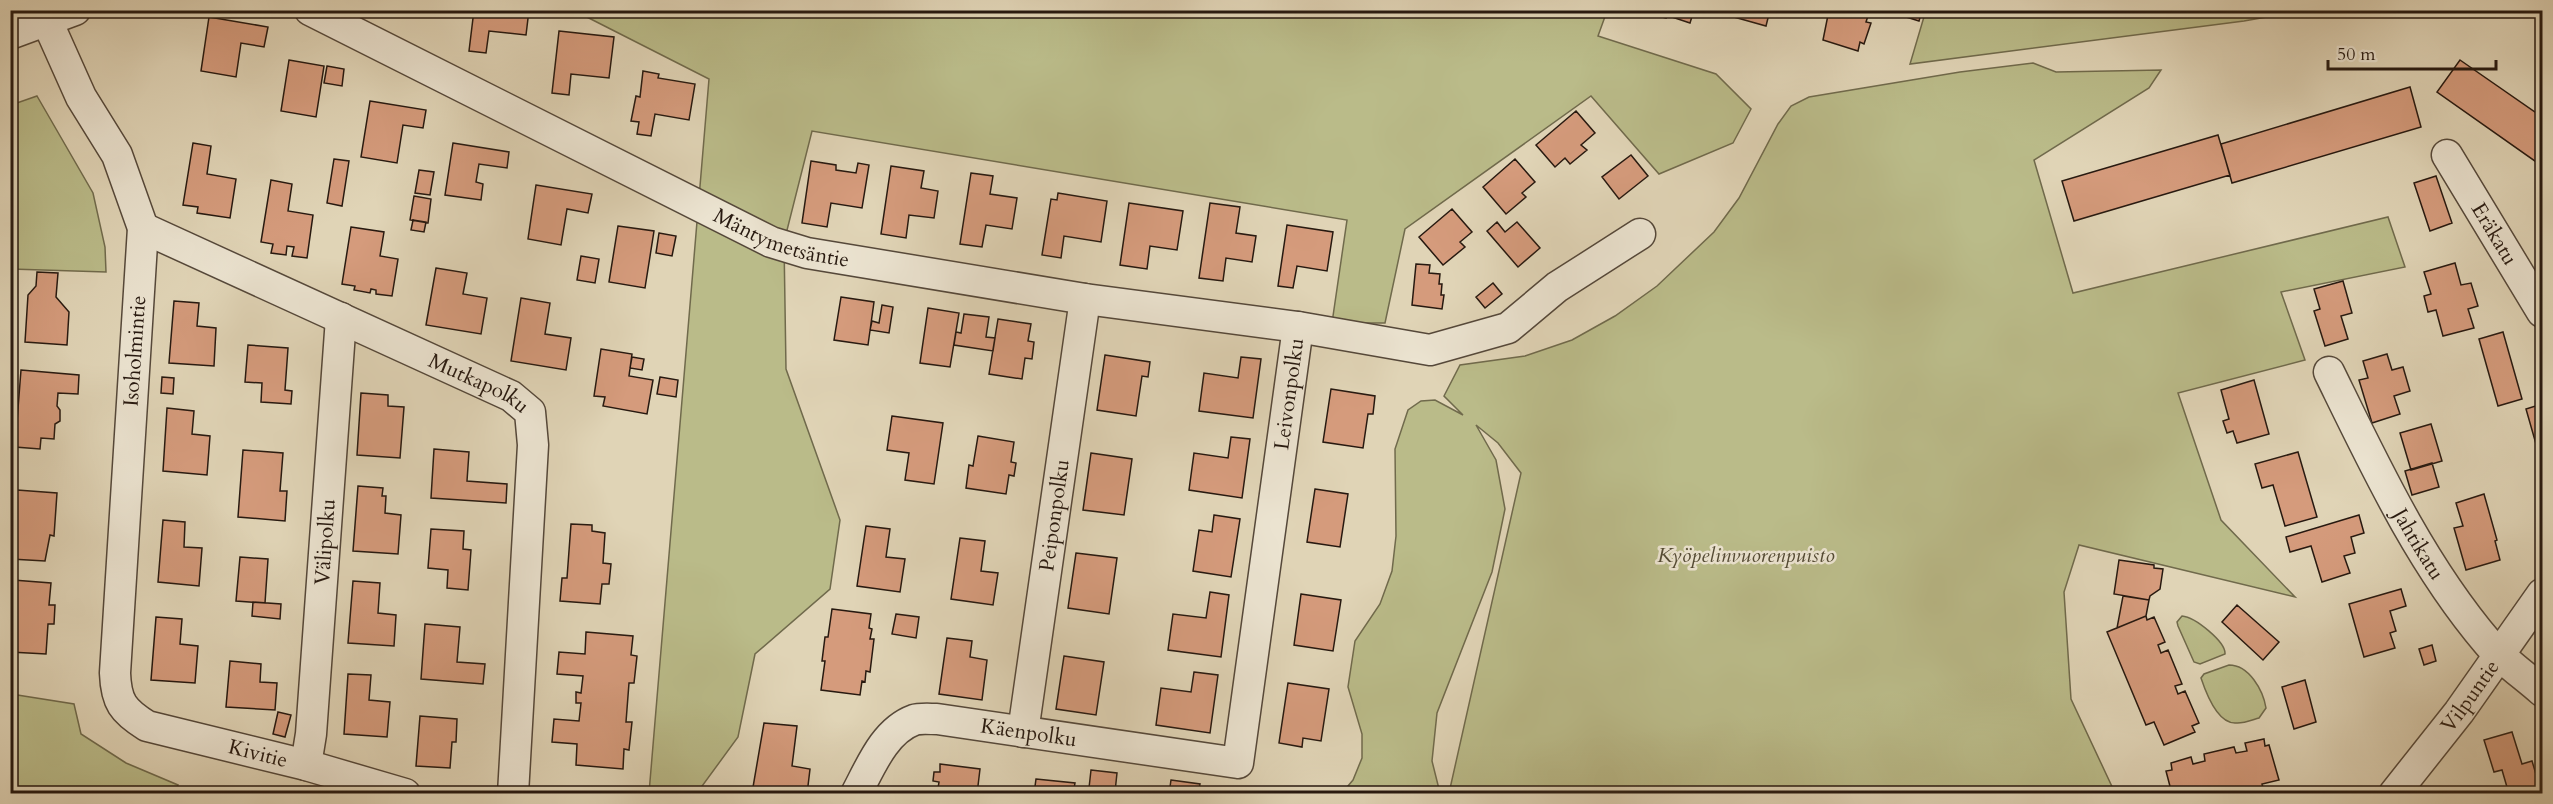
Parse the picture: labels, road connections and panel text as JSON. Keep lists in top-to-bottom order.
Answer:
{
  "streets": {
    "street": [
      "Eräkatu",
      "Mäntymetsäntie",
      "Isoholmintie",
      "Mutkapolku",
      "Leivonpolku",
      "Peiponpolku",
      "Välipolku",
      "Jahtikatu",
      "Vilpuntie",
      "Käenpolku",
      "Kivitie"
    ]
  },
  "crossings": [
    ["Mäntymetsäntie", "Leivonpolku"],
    ["Mäntymetsäntie", "Peiponpolku"],
    ["Isoholmintie", "Mutkapolku"],
    ["Isoholmintie", "Kivitie"],
    ["Mutkapolku", "Välipolku"],
    ["Leivonpolku", "Käenpolku"],
    ["Peiponpolku", "Käenpolku"],
    ["Välipolku", "Kivitie"],
    ["Jahtikatu", "Vilpuntie"]
  ],
  "parks": ["Kyöpelinvuorenpuisto"],
  "scale_bar": "50 m"
}
